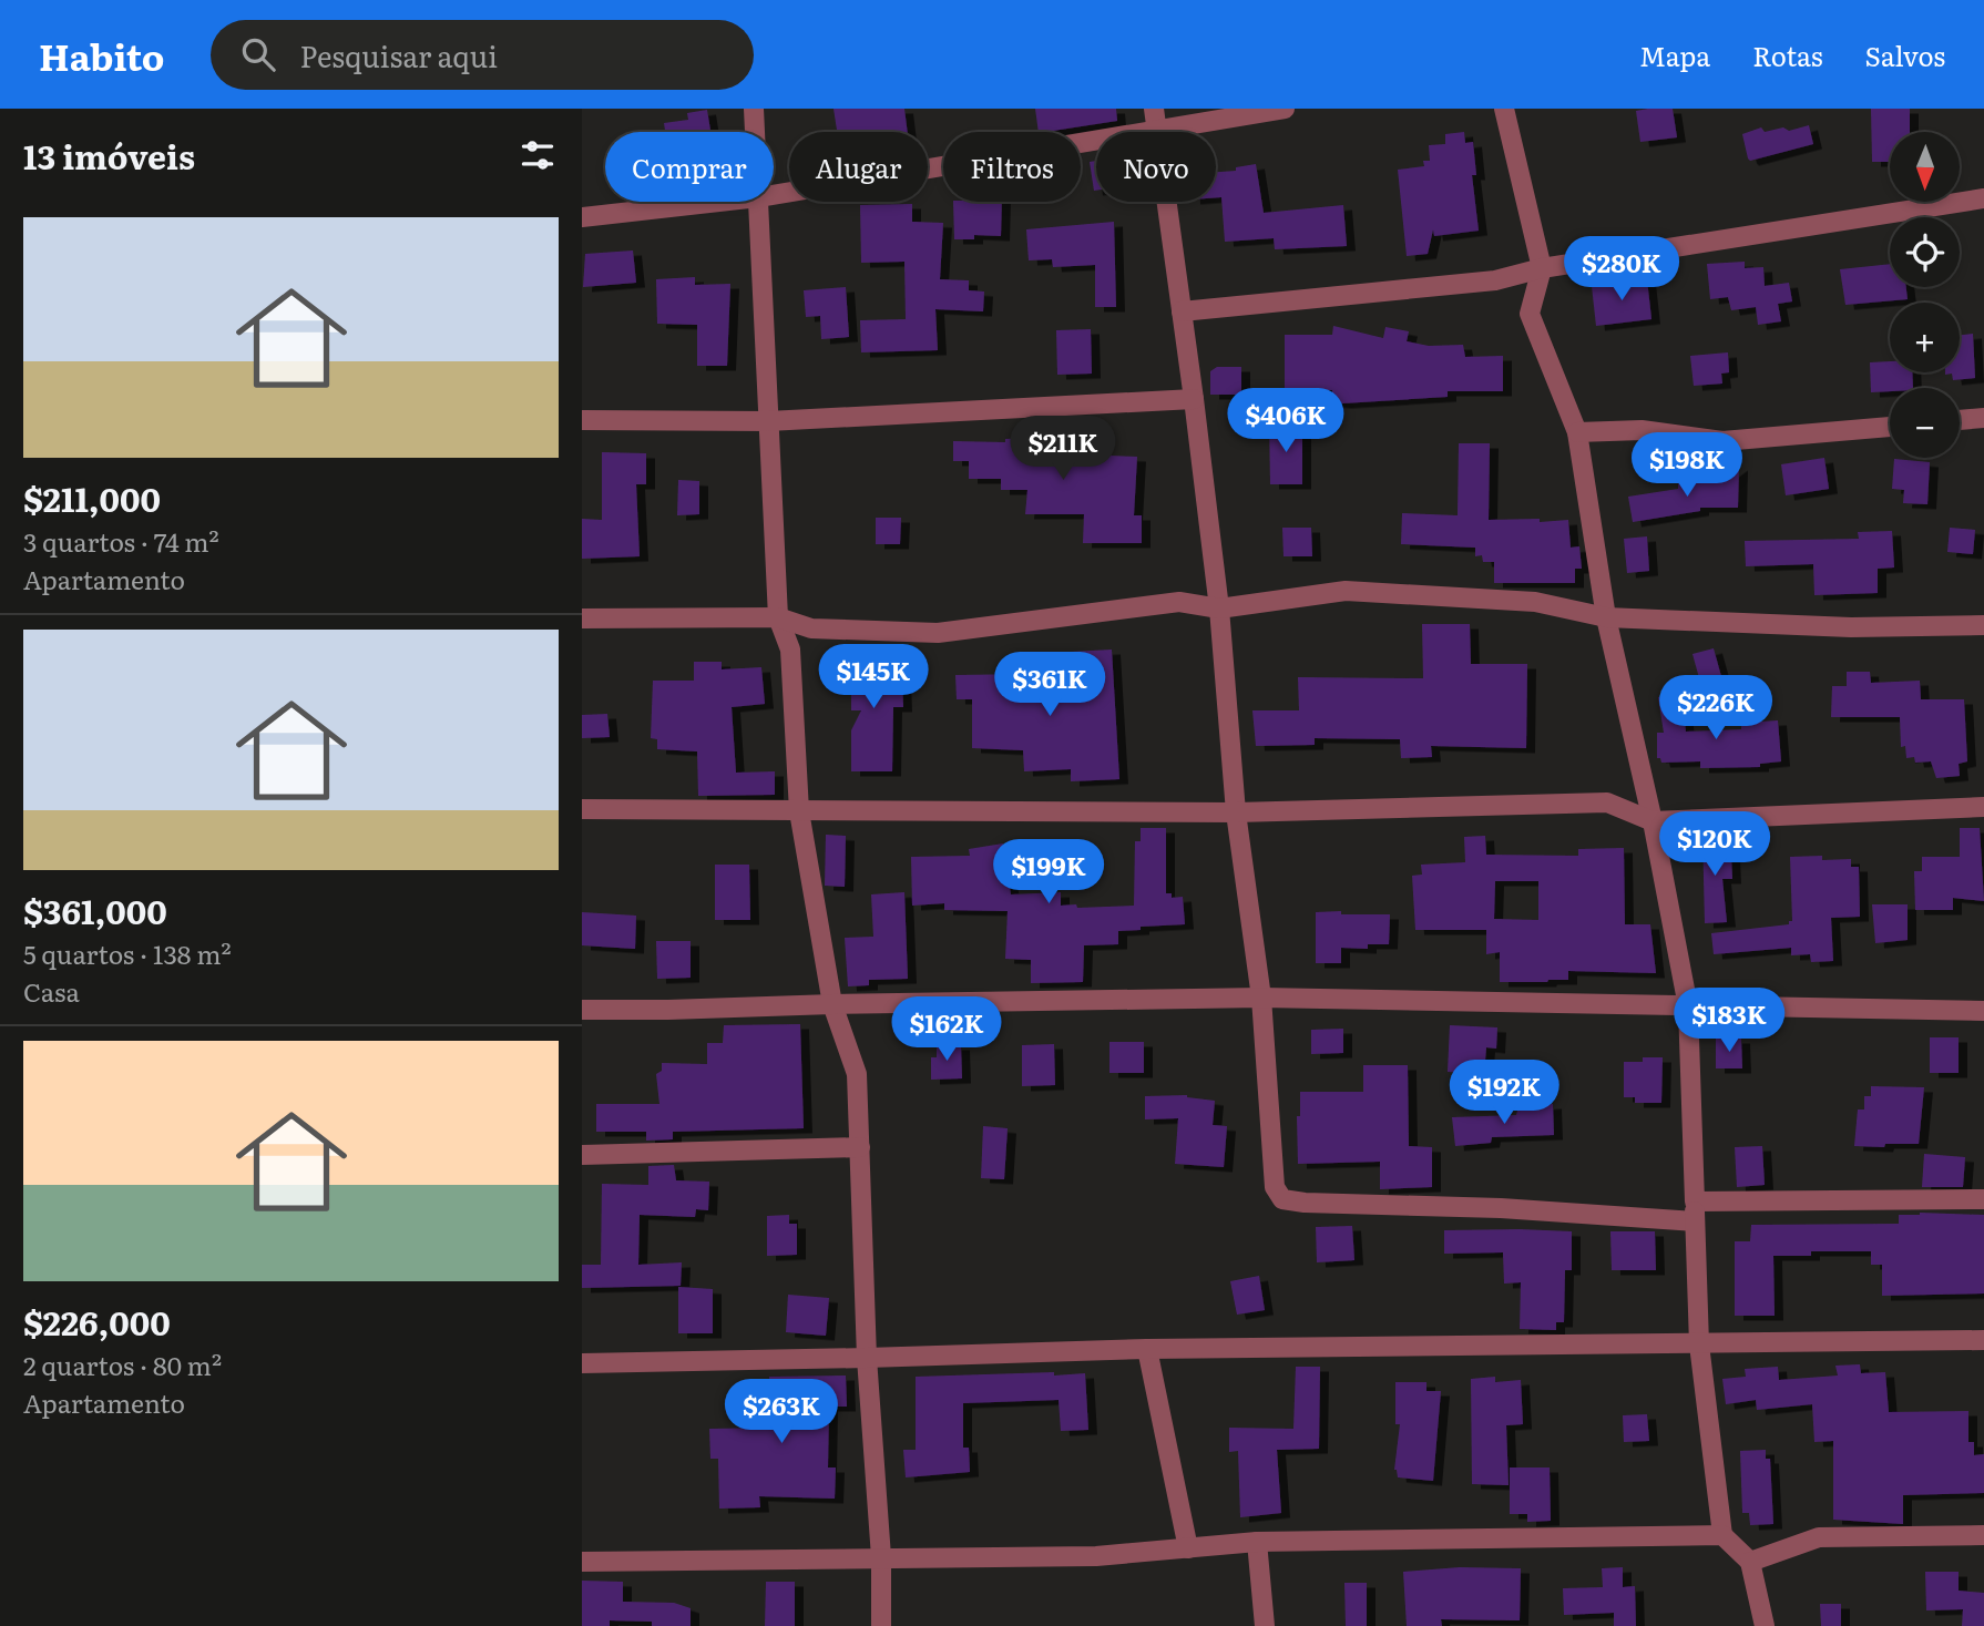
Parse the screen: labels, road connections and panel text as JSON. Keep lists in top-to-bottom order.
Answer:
{
  "north": "bottom",
  "page": {
    "header": "Habito",
    "search": "Pesquisar aqui",
    "nav": ["Mapa", "Rotas", "Salvos"],
    "heading": "13 imóveis",
    "map_buttons": ["+", "−"],
    "chip": [
      "Comprar",
      "Alugar",
      "Filtros",
      "Novo"
    ],
    "list": [
      {
        "name": "$211,000",
        "note": "3 quartos · 74 m² · Apartamento"
      },
      {
        "name": "$361,000",
        "note": "5 quartos · 138 m² · Casa"
      },
      {
        "name": "$226,000",
        "note": "2 quartos · 80 m² · Apartamento"
      }
    ],
    "price": [
      "$280K",
      "$406K",
      "$211K",
      "$198K",
      "$145K",
      "$361K",
      "$226K",
      "$120K",
      "$199K",
      "$183K",
      "$162K",
      "$192K",
      "$263K"
    ]
  }
}
